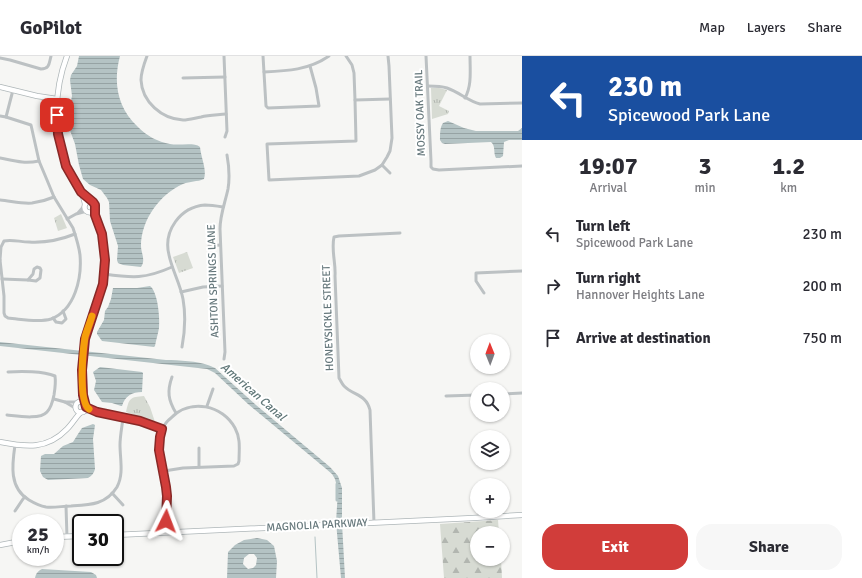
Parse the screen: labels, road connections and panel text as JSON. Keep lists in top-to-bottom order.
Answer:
{
  "streets": {
    "street": [
      "MOSSY OAK TRAIL",
      "ASHTON SPRINGS LANE",
      "HONEYSICKLE STREET",
      "MAGNOLIA PARKWAY"
    ]
  },
  "crossings": [
    ["HONEYSICKLE STREET", "MAGNOLIA PARKWAY"]
  ],
  "water": ["American Canal"],
  "north": "top",
  "page": {
    "header": "GoPilot",
    "nav": ["Map", "Layers", "Share"],
    "turn": ["230 m", "Spicewood Park Lane"],
    "eta": [
      "19:07",
      "Arrival",
      "3",
      "min",
      "1.2",
      "km"
    ],
    "list": [
      {
        "name": "Turn left",
        "note": "Spicewood Park Lane",
        "value": "230 m"
      },
      {
        "name": "Turn right",
        "note": "Hannover Heights Lane",
        "value": "200 m"
      },
      {
        "name": "Arrive at destination",
        "value": "750 m"
      }
    ],
    "map_buttons": ["+", "−"],
    "speed": "25 km/h",
    "limit": "30",
    "buttons": ["Exit", "Share"]
  }
}
